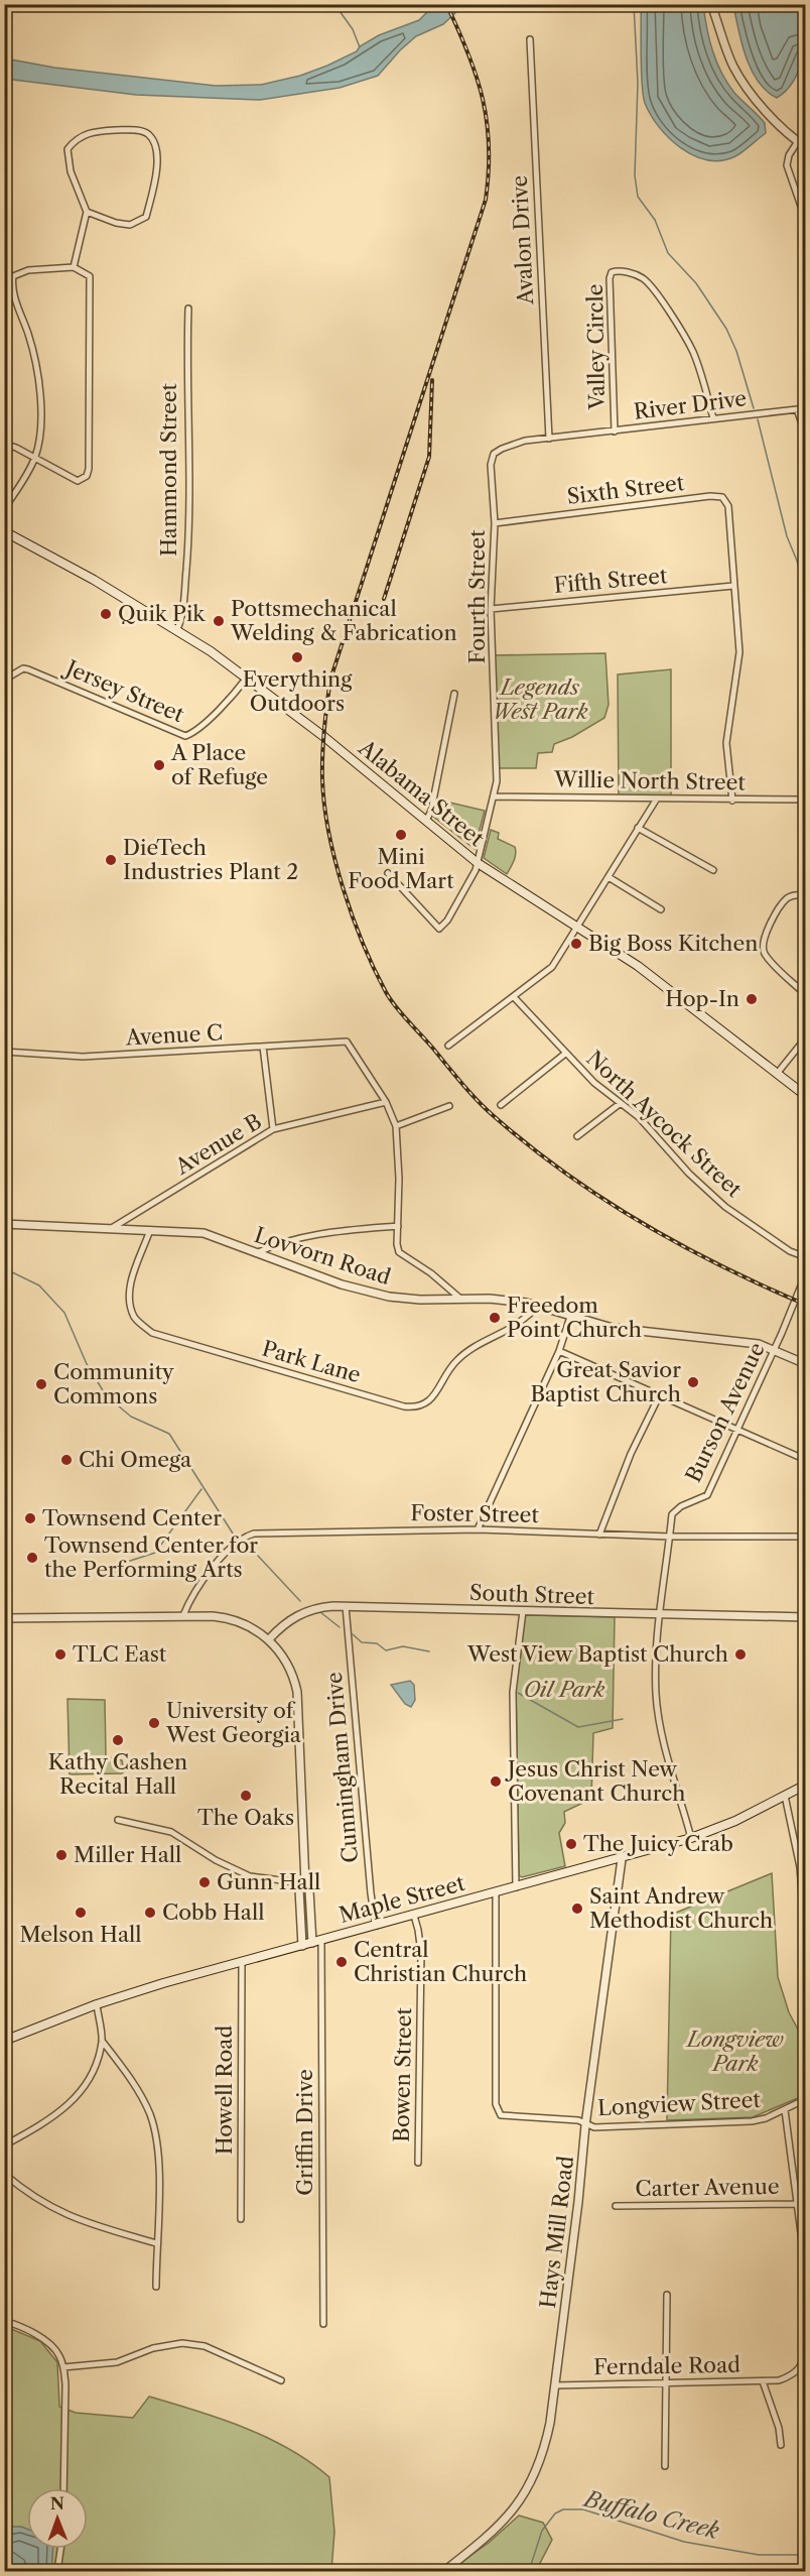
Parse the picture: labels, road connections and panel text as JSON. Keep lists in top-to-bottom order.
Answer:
{
  "streets": {
    "main road": ["Alabama Street", "Maple Street"],
    "street": [
      "Avalon Drive",
      "Valley Circle",
      "River Drive",
      "Hammond Street",
      "Sixth Street",
      "Fifth Street",
      "Fourth Street",
      "Jersey Street",
      "Willie North Street",
      "Avenue C",
      "North Aycock Street",
      "Avenue B",
      "Lovvorn Road",
      "Park Lane",
      "Burson Avenue",
      "Foster Street",
      "South Street",
      "Cunningham Drive",
      "Bowen Street",
      "Howell Road",
      "Longview Street",
      "Griffin Drive",
      "Carter Avenue",
      "Hays Mill Road",
      "Ferndale Road"
    ]
  },
  "crossings": [
    ["Avalon Drive", "River Drive"],
    ["Valley Circle", "River Drive"],
    ["River Drive", "Fourth Street"],
    ["Hammond Street", "Alabama Street"],
    ["Sixth Street", "Fifth Street"],
    ["Sixth Street", "Fourth Street"],
    ["Fifth Street", "Fourth Street"],
    ["Fourth Street", "Willie North Street"],
    ["Fourth Street", "Alabama Street"],
    ["Jersey Street", "Alabama Street"],
    ["Avenue C", "Avenue B"],
    ["Avenue B", "Lovvorn Road"],
    ["Lovvorn Road", "Park Lane"],
    ["Lovvorn Road", "Burson Avenue"],
    ["Burson Avenue", "Foster Street"],
    ["Burson Avenue", "South Street"],
    ["Burson Avenue", "Maple Street"],
    ["South Street", "Cunningham Drive"],
    ["Cunningham Drive", "Maple Street"],
    ["Maple Street", "Bowen Street"],
    ["Maple Street", "Howell Road"],
    ["Maple Street", "Longview Street"],
    ["Maple Street", "Griffin Drive"],
    ["Maple Street", "Hays Mill Road"],
    ["Longview Street", "Hays Mill Road"],
    ["Hays Mill Road", "Ferndale Road"]
  ],
  "water": ["Buffalo Creek"],
  "parks": ["Legends West Park", "Oil Park", "Longview Park"],
  "places": [
    "Quik Pik",
    "Pottsmechanical Welding & Fabrication",
    "Everything Outdoors",
    "A Place of Refuge",
    "Mini Food Mart",
    "DieTech Industries Plant 2",
    "Big Boss Kitchen",
    "Hop-In",
    "Freedom Point Church",
    "Great Savior Baptist Church",
    "Community Commons",
    "Chi Omega",
    "Townsend Center",
    "Townsend Center for the Performing Arts",
    "TLC East",
    "West View Baptist Church",
    "University of West Georgia",
    "Kathy Cashen Recital Hall",
    "Jesus Christ New Covenant Church",
    "The Oaks",
    "The Juicy Crab",
    "Miller Hall",
    "Gunn Hall",
    "Saint Andrew Methodist Church",
    "Melson Hall",
    "Cobb Hall",
    "Central Christian Church"
  ],
  "north": "top"
}
